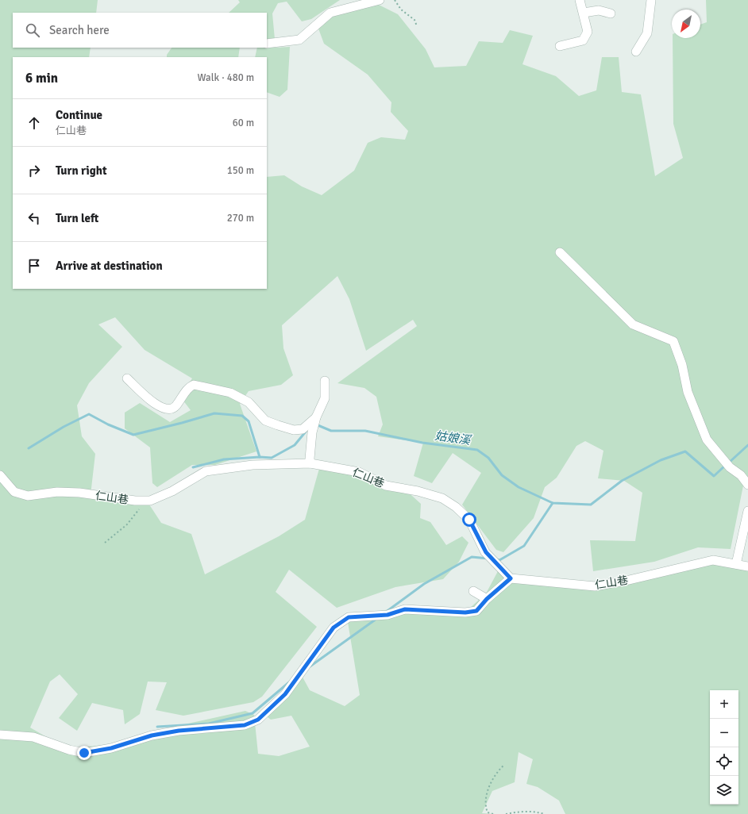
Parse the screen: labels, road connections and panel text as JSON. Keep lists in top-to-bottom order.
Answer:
{
  "streets": {
    "lane": ["仁山巷"]
  },
  "water": ["姑娘溪"],
  "north": "bottom left",
  "page": {
    "search": "Search here",
    "heading": ["6 min", "Walk · 480 m"],
    "list": [
      ["Continue", "仁山巷", "60 m"],
      ["Turn right", "150 m"],
      ["Turn left", "270 m"],
      "Arrive at destination"
    ],
    "map_buttons": ["+", "−"]
  }
}
